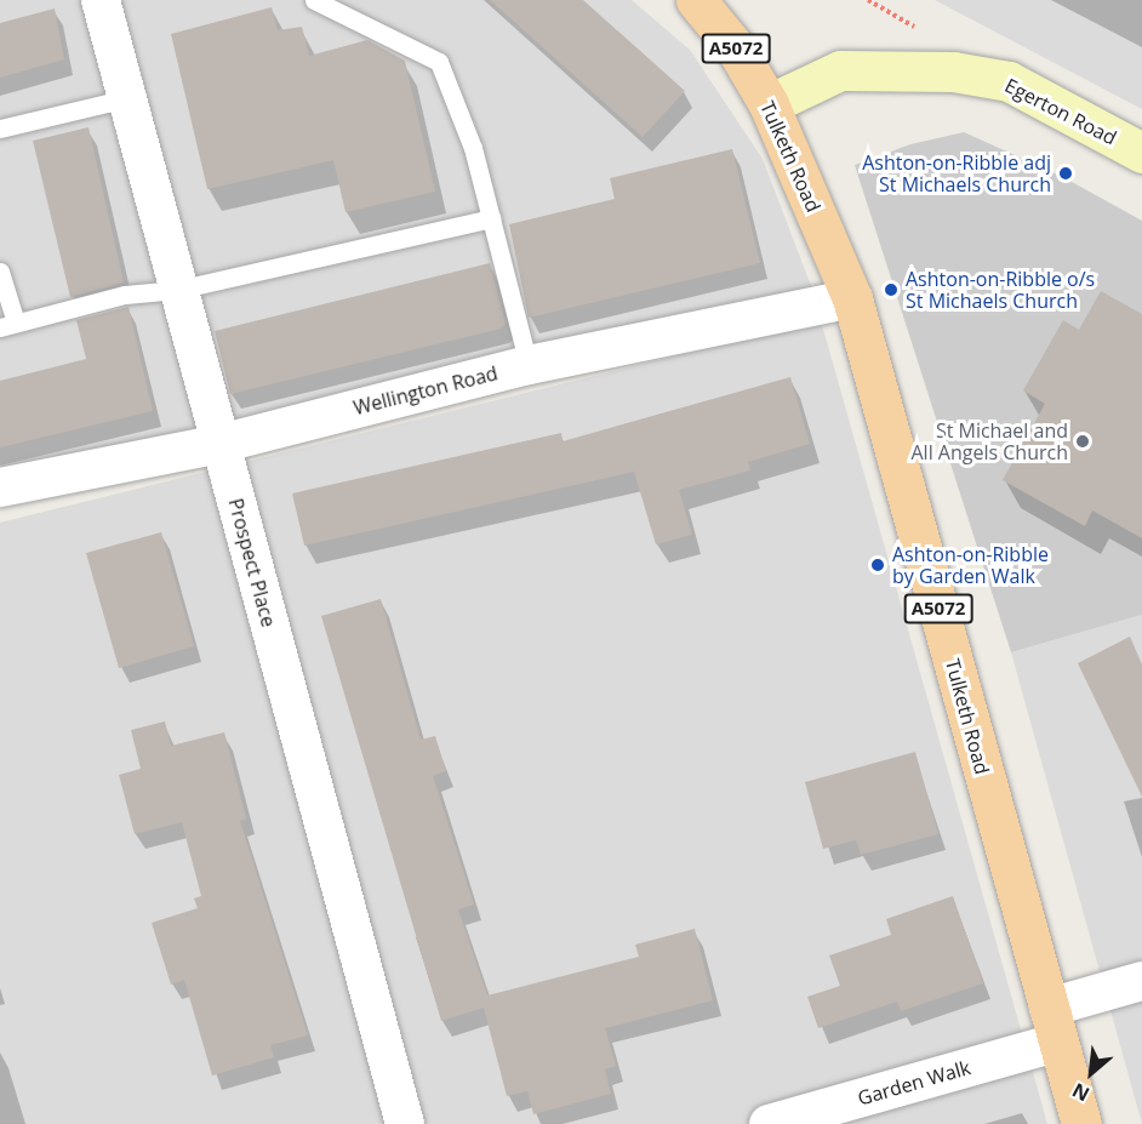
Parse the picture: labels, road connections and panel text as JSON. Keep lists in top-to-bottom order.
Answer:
{
  "streets": {
    "main road": ["A5072", "Tulketh Road"],
    "street": [
      "Egerton Road",
      "Wellington Road",
      "Prospect Place",
      "Garden Walk"
    ]
  },
  "crossings": [
    ["Egerton Road", "Tulketh Road"],
    ["Tulketh Road", "Wellington Road"],
    ["Tulketh Road", "Garden Walk"],
    ["Wellington Road", "Prospect Place"]
  ],
  "places": [
    "Ashton-on-Ribble adj St Michaels Church",
    "Ashton-on-Ribble o/s St Michaels Church",
    "St Michael and All Angels Church",
    "Ashton-on-Ribble by Garden Walk"
  ],
  "north": "bottom left"
}
